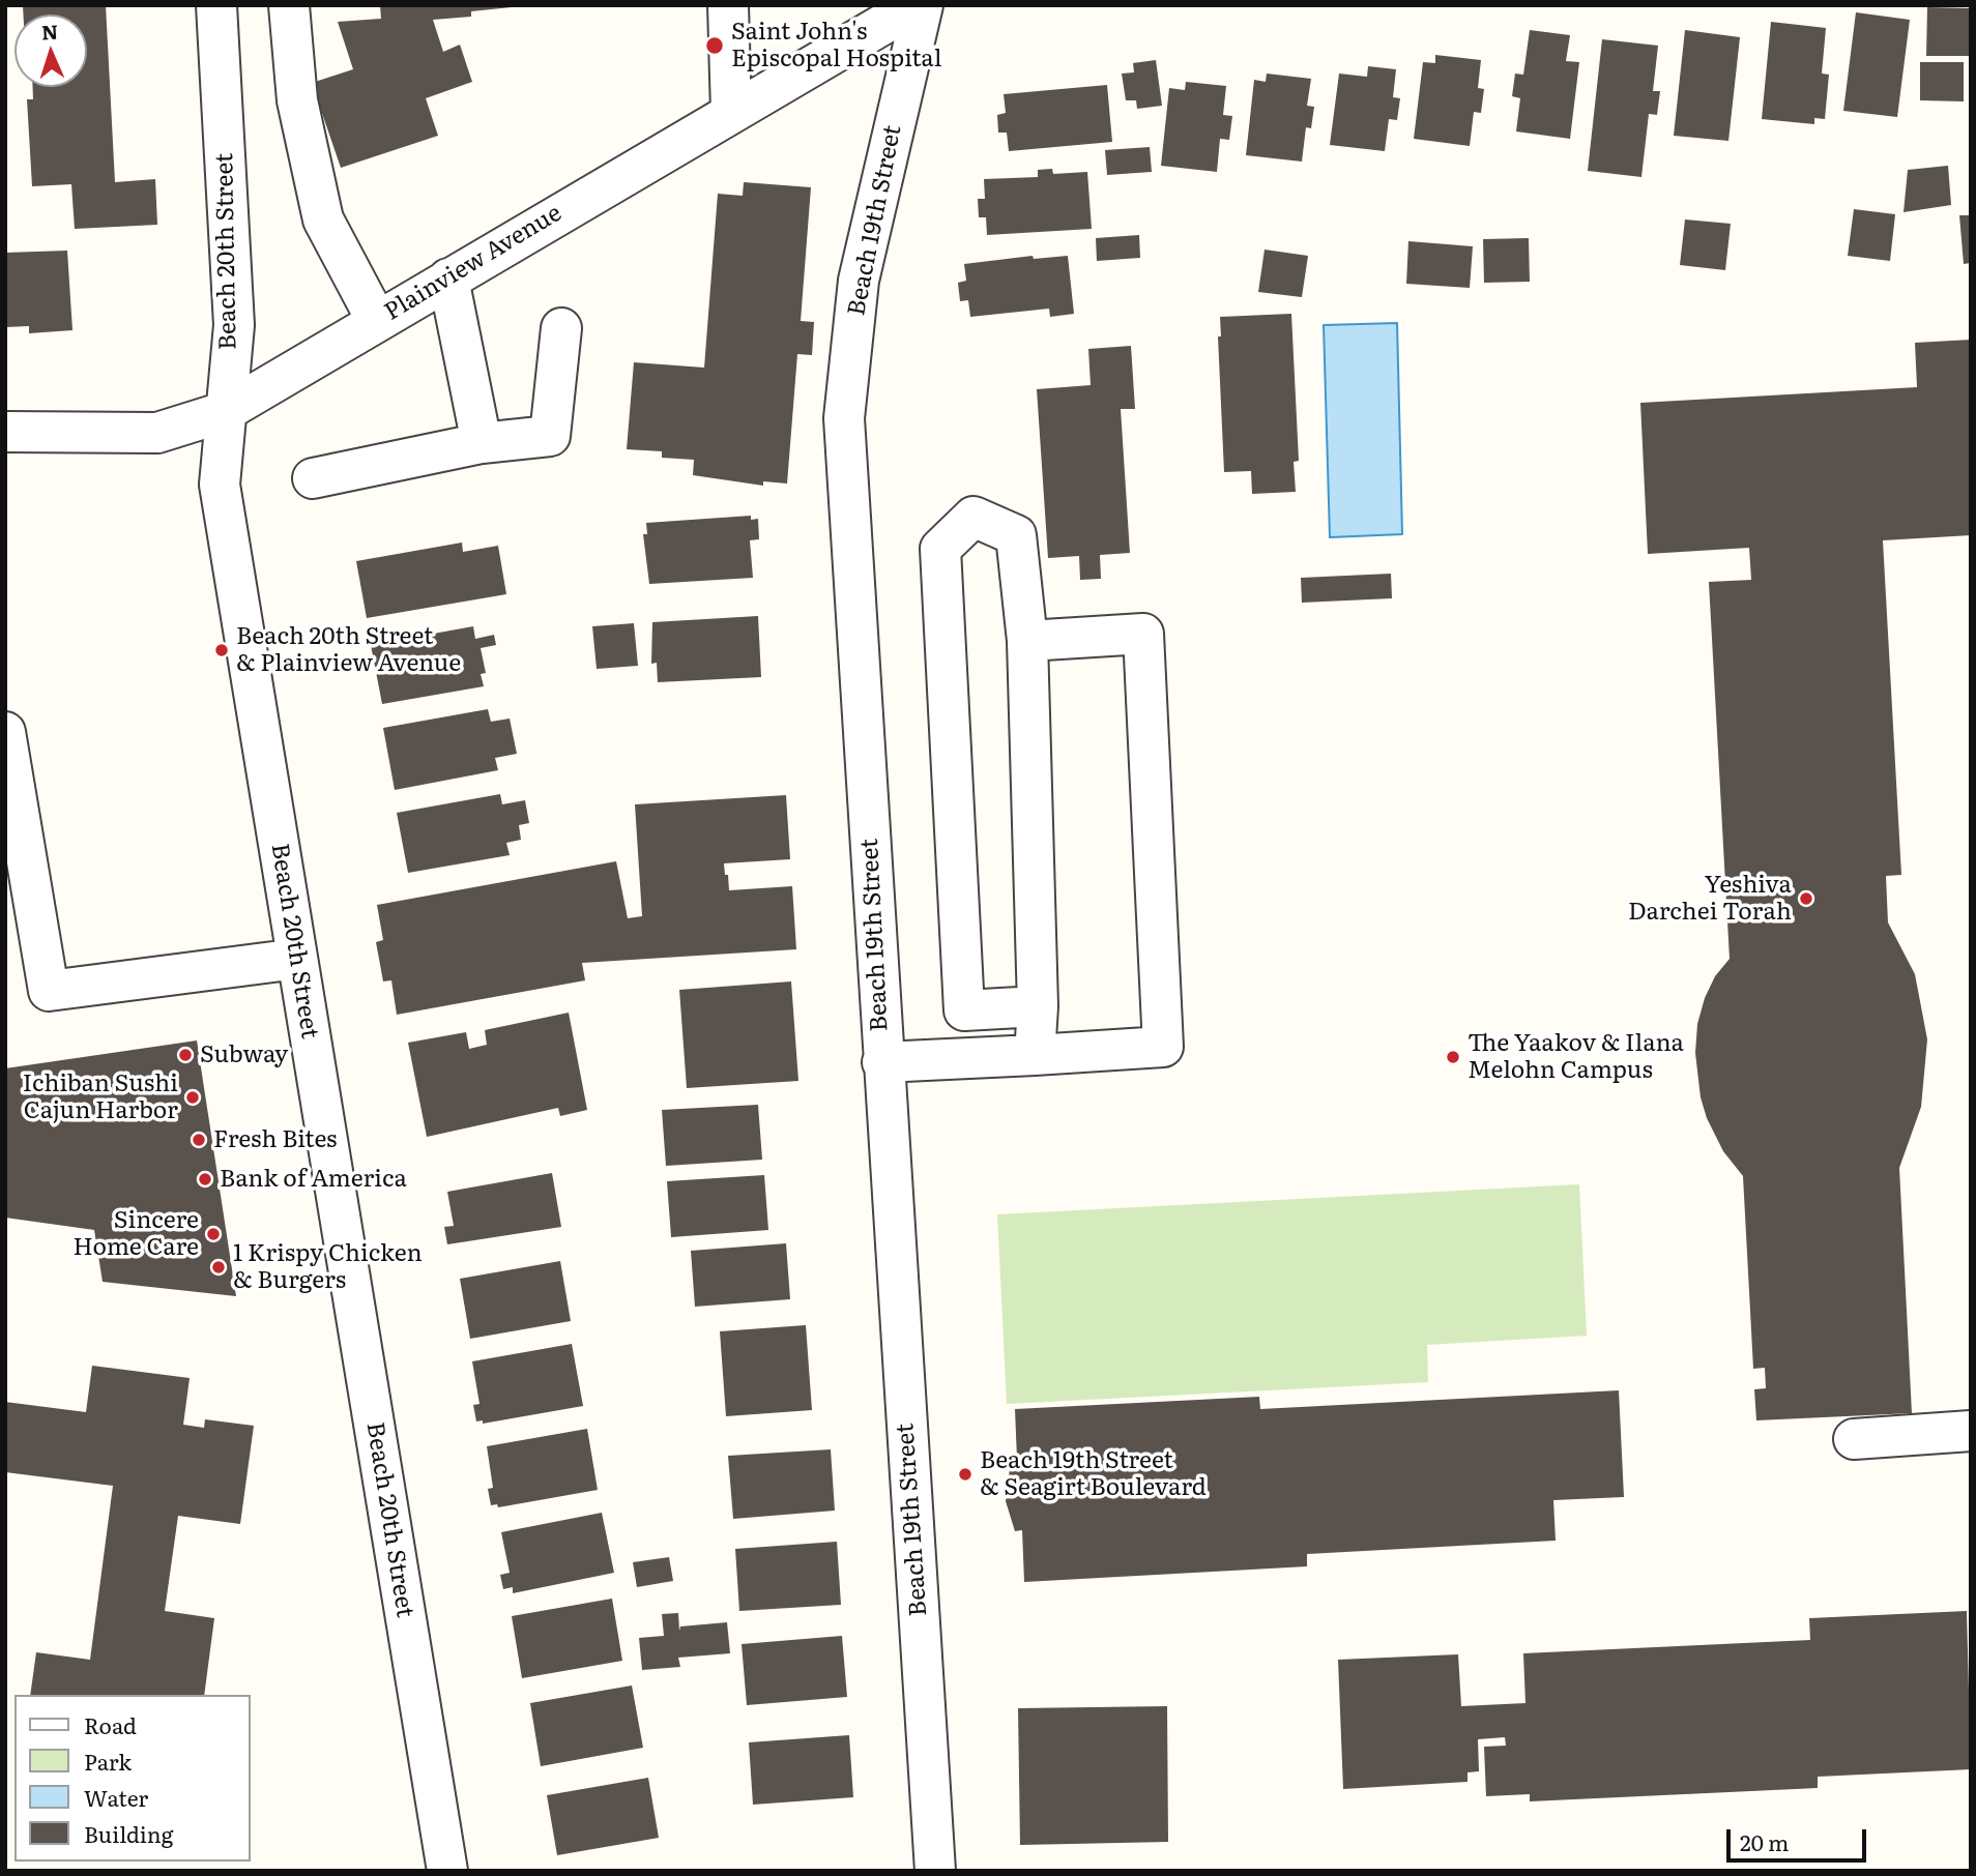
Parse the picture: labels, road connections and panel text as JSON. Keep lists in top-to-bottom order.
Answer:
{
  "streets": {
    "street": ["Beach 19th Street", "Beach 20th Street", "Plainview Avenue"]
  },
  "crossings": [
    ["Beach 20th Street", "Plainview Avenue"]
  ],
  "places": [
    "Saint John's Episcopal Hospital",
    "Beach 20th Street & Plainview Avenue",
    "Yeshiva Darchei Torah",
    "Subway",
    "The Yaakov & Ilana Melohn Campus",
    "Ichiban Sushi Cajun Harbor",
    "Fresh Bites",
    "Bank of America",
    "Sincere Home Care",
    "1 Krispy Chicken & Burgers",
    "Beach 19th Street & Seagirt Boulevard"
  ],
  "legend": [
    "Road",
    "Park",
    "Water",
    "Building"
  ],
  "scale_bar": "20 m",
  "north": "top"
}
